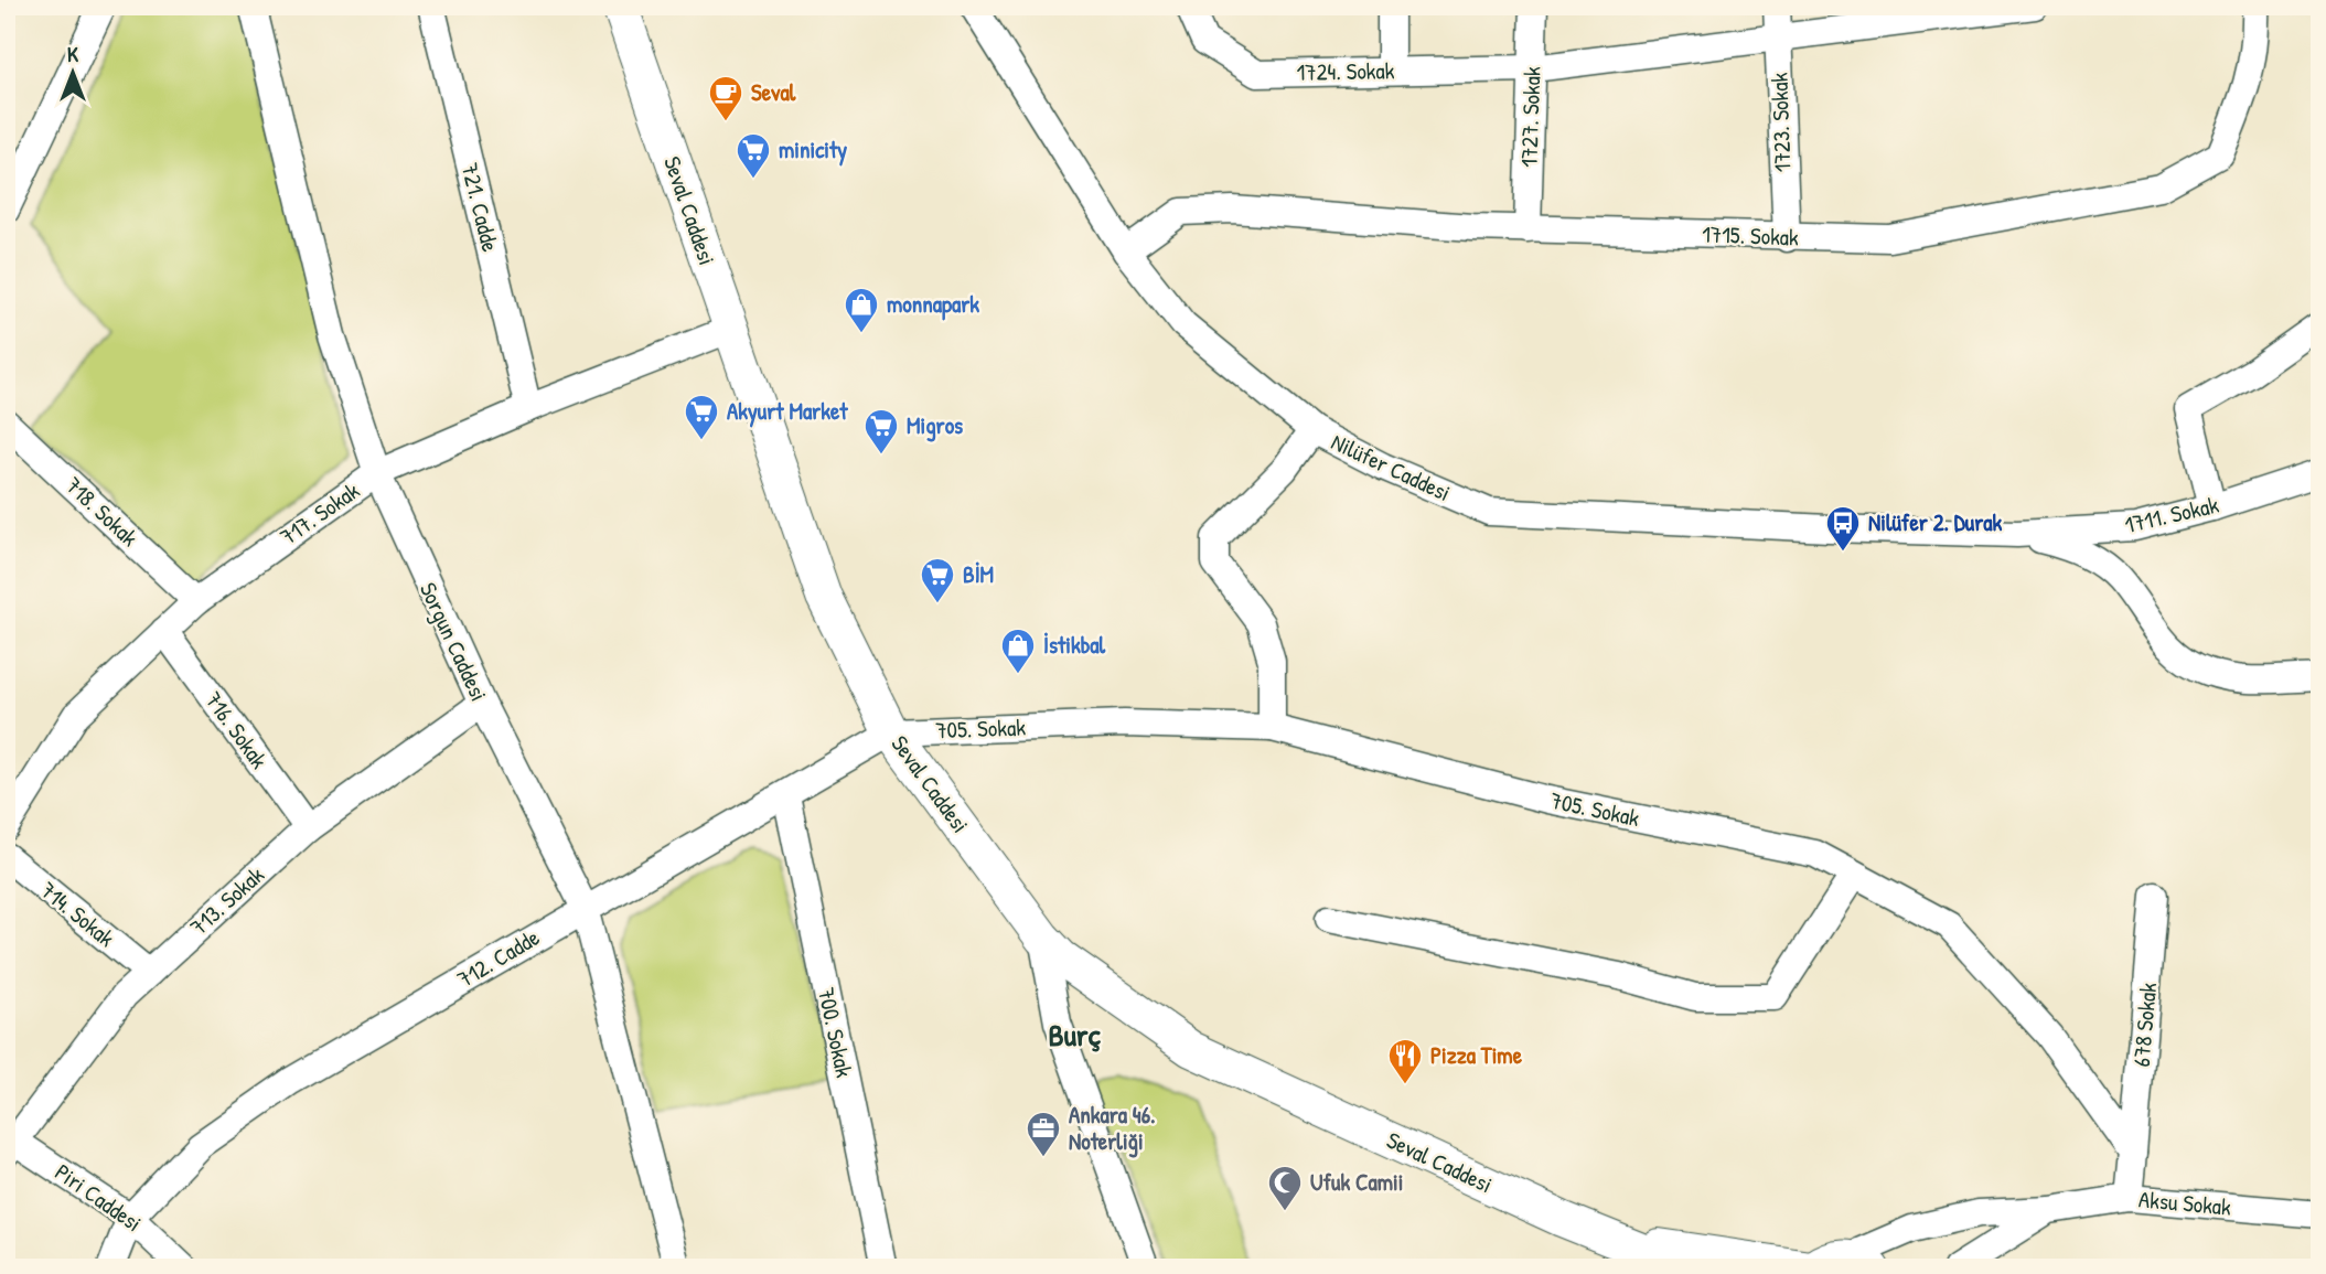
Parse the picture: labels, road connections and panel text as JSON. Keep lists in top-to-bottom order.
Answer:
{
  "streets": {
    "main road": ["Seval Caddesi"],
    "street": [
      "1724. Sokak",
      "1727. Sokak",
      "1723. Sokak",
      "721. Cadde",
      "1715. Sokak",
      "Nilüfer Caddesi",
      "718. Sokak",
      "717. Sokak",
      "1711. Sokak",
      "Sorgun Caddesi",
      "705. Sokak",
      "716. Sokak",
      "713. Sokak",
      "714. Sokak",
      "712. Cadde",
      "678 Sokak",
      "700. Sokak",
      "Piri Caddesi",
      "Aksu Sokak"
    ]
  },
  "crossings": [
    ["1724. Sokak", "1727. Sokak"],
    ["1724. Sokak", "1723. Sokak"],
    ["1727. Sokak", "1715. Sokak"],
    ["1723. Sokak", "1715. Sokak"],
    ["721. Cadde", "717. Sokak"],
    ["Seval Caddesi", "717. Sokak"],
    ["Seval Caddesi", "705. Sokak"],
    ["Seval Caddesi", "712. Cadde"],
    ["Seval Caddesi", "Aksu Sokak"],
    ["1715. Sokak", "Nilüfer Caddesi"],
    ["Nilüfer Caddesi", "1711. Sokak"],
    ["718. Sokak", "717. Sokak"],
    ["717. Sokak", "Sorgun Caddesi"],
    ["717. Sokak", "716. Sokak"],
    ["Sorgun Caddesi", "713. Sokak"],
    ["Sorgun Caddesi", "712. Cadde"],
    ["705. Sokak", "712. Cadde"],
    ["705. Sokak", "678 Sokak"],
    ["716. Sokak", "713. Sokak"],
    ["713. Sokak", "714. Sokak"],
    ["713. Sokak", "Piri Caddesi"],
    ["712. Cadde", "700. Sokak"],
    ["712. Cadde", "Piri Caddesi"]
  ],
  "districts": ["Burç"],
  "places": {
    "cafe": ["Seval"],
    "supermarket": [
      "minicity",
      "Akyurt Market",
      "Migros",
      "BİM"
    ],
    "shop": ["monnapark", "İstikbal"],
    "bus stop": ["Nilüfer 2. Durak"],
    "restaurant": ["Pizza Time"],
    "office": ["Ankara 46. Noterliği"],
    "mosque": ["Ufuk Camii"]
  },
  "north": "top"
}
